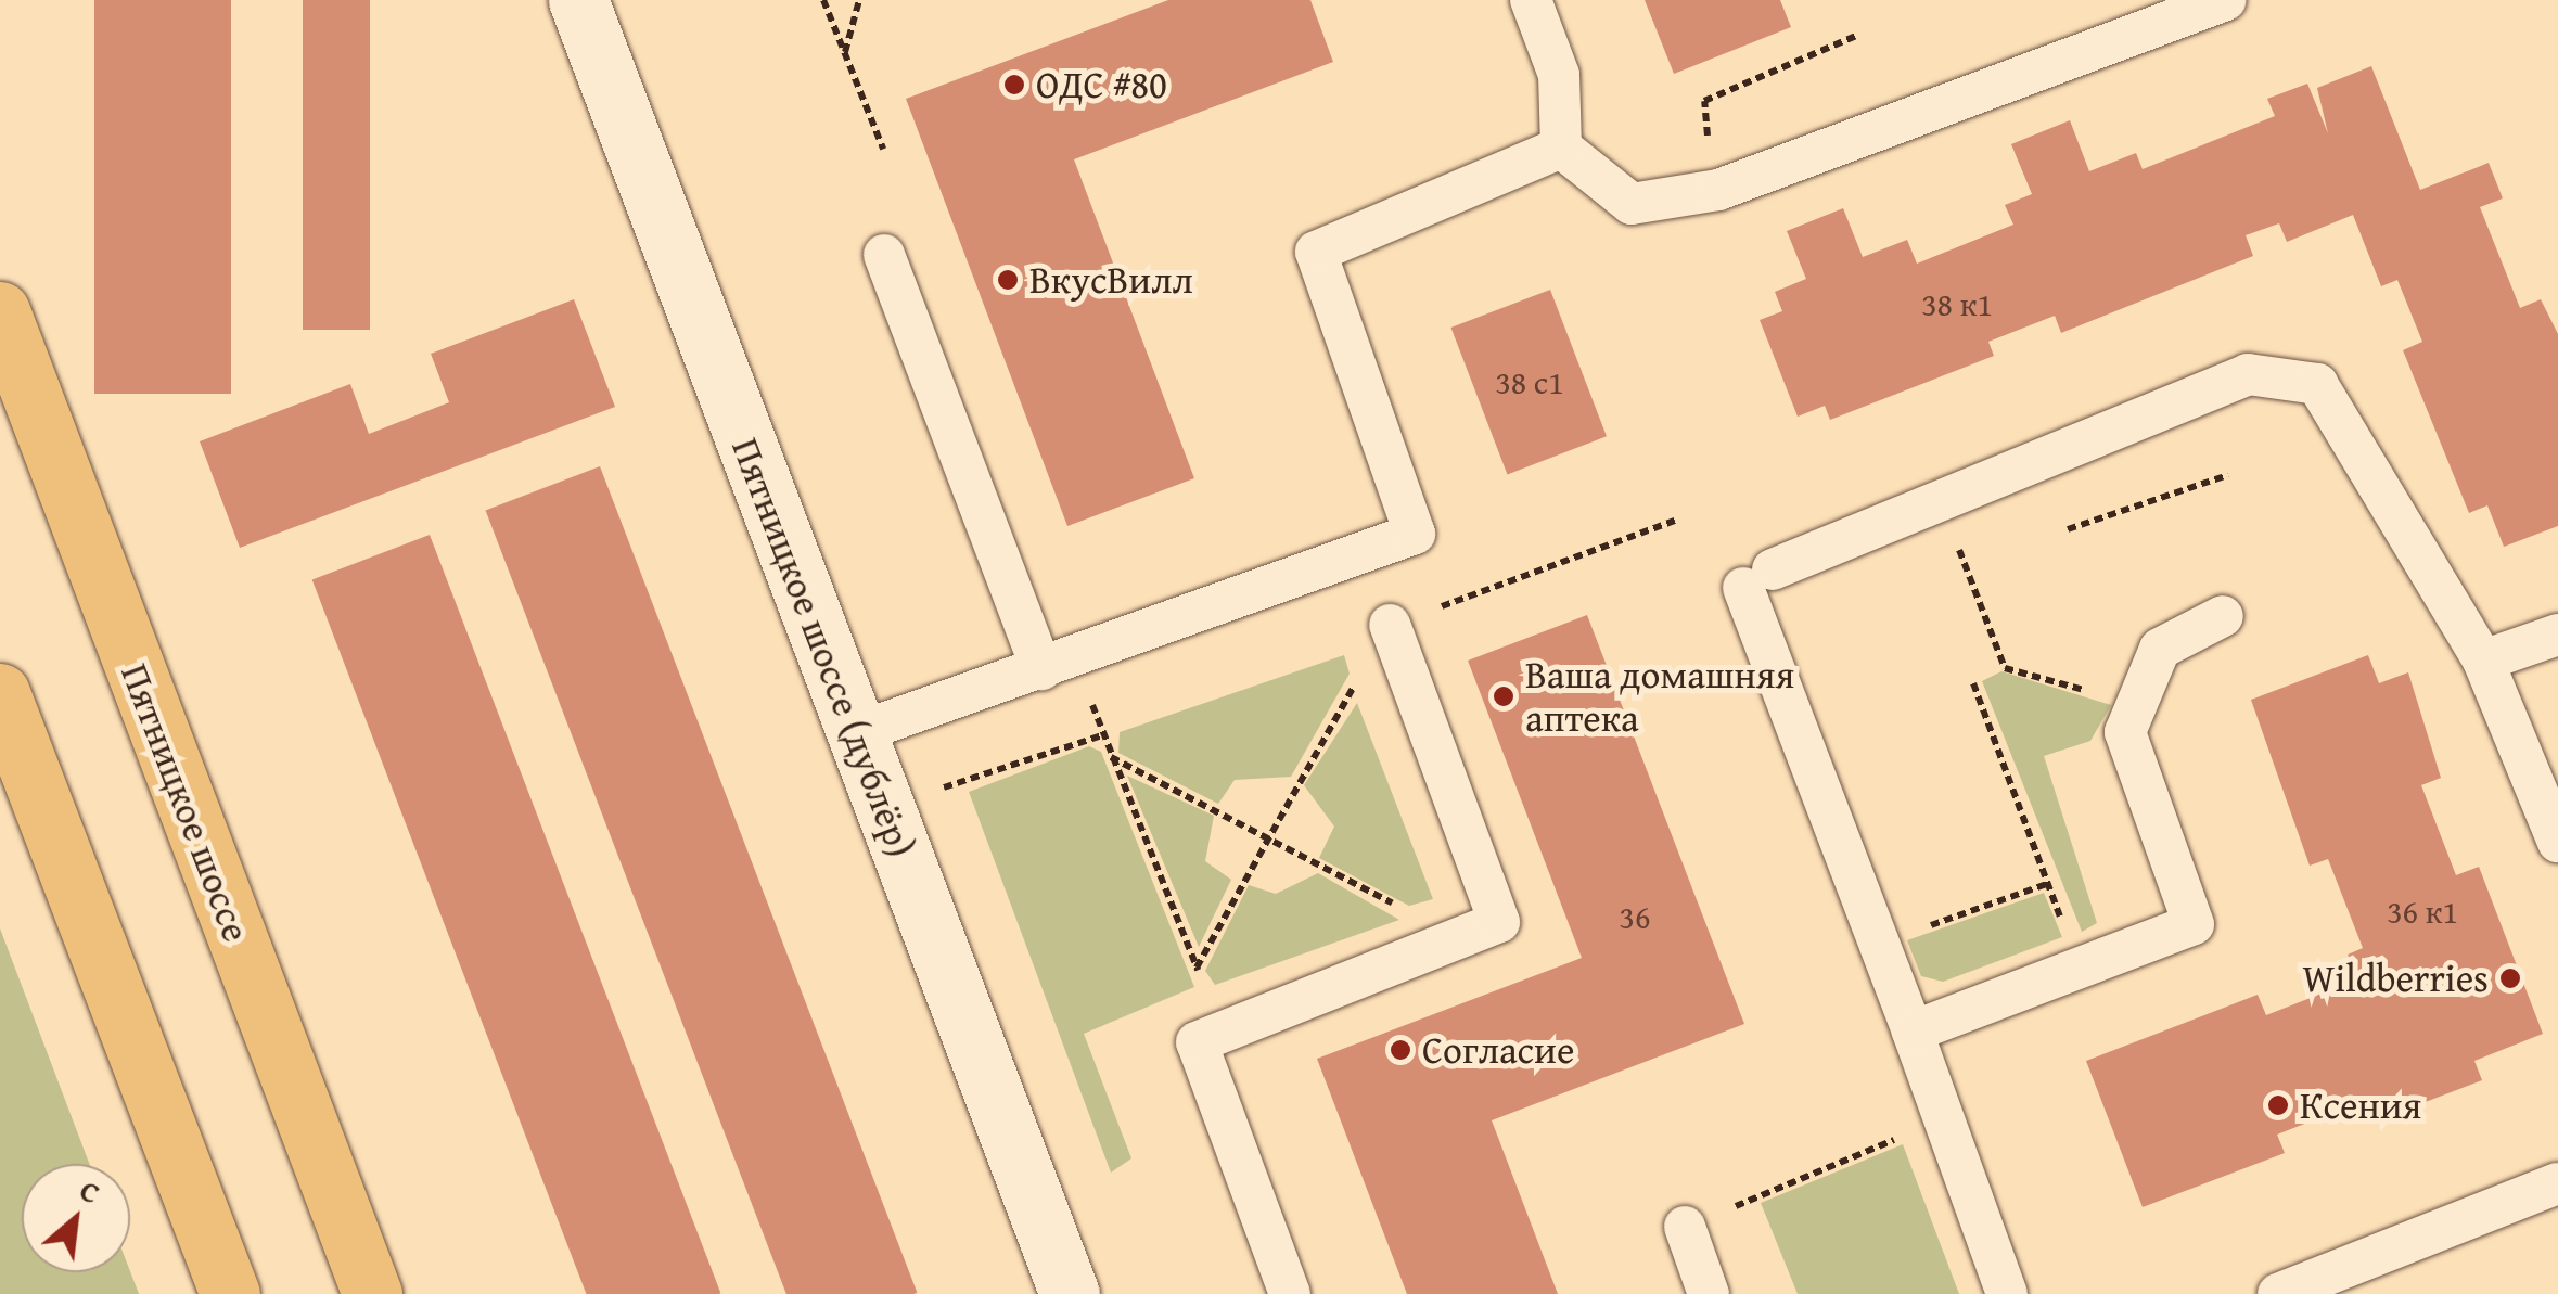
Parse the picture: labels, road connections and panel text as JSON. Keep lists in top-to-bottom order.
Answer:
{
  "streets": {
    "main road": ["Пятницкое шоссе"],
    "street": ["Пятницкое шоссе (дублёр)"]
  },
  "places": [
    "ОДС #80",
    "ВкусВилл",
    "Ваша домашняя аптека",
    "Wildberries",
    "Согласие",
    "Ксения"
  ],
  "house_numbers": [
    "38 к1",
    "38 с1",
    "36 к1",
    "36"
  ],
  "north": "top right"
}
